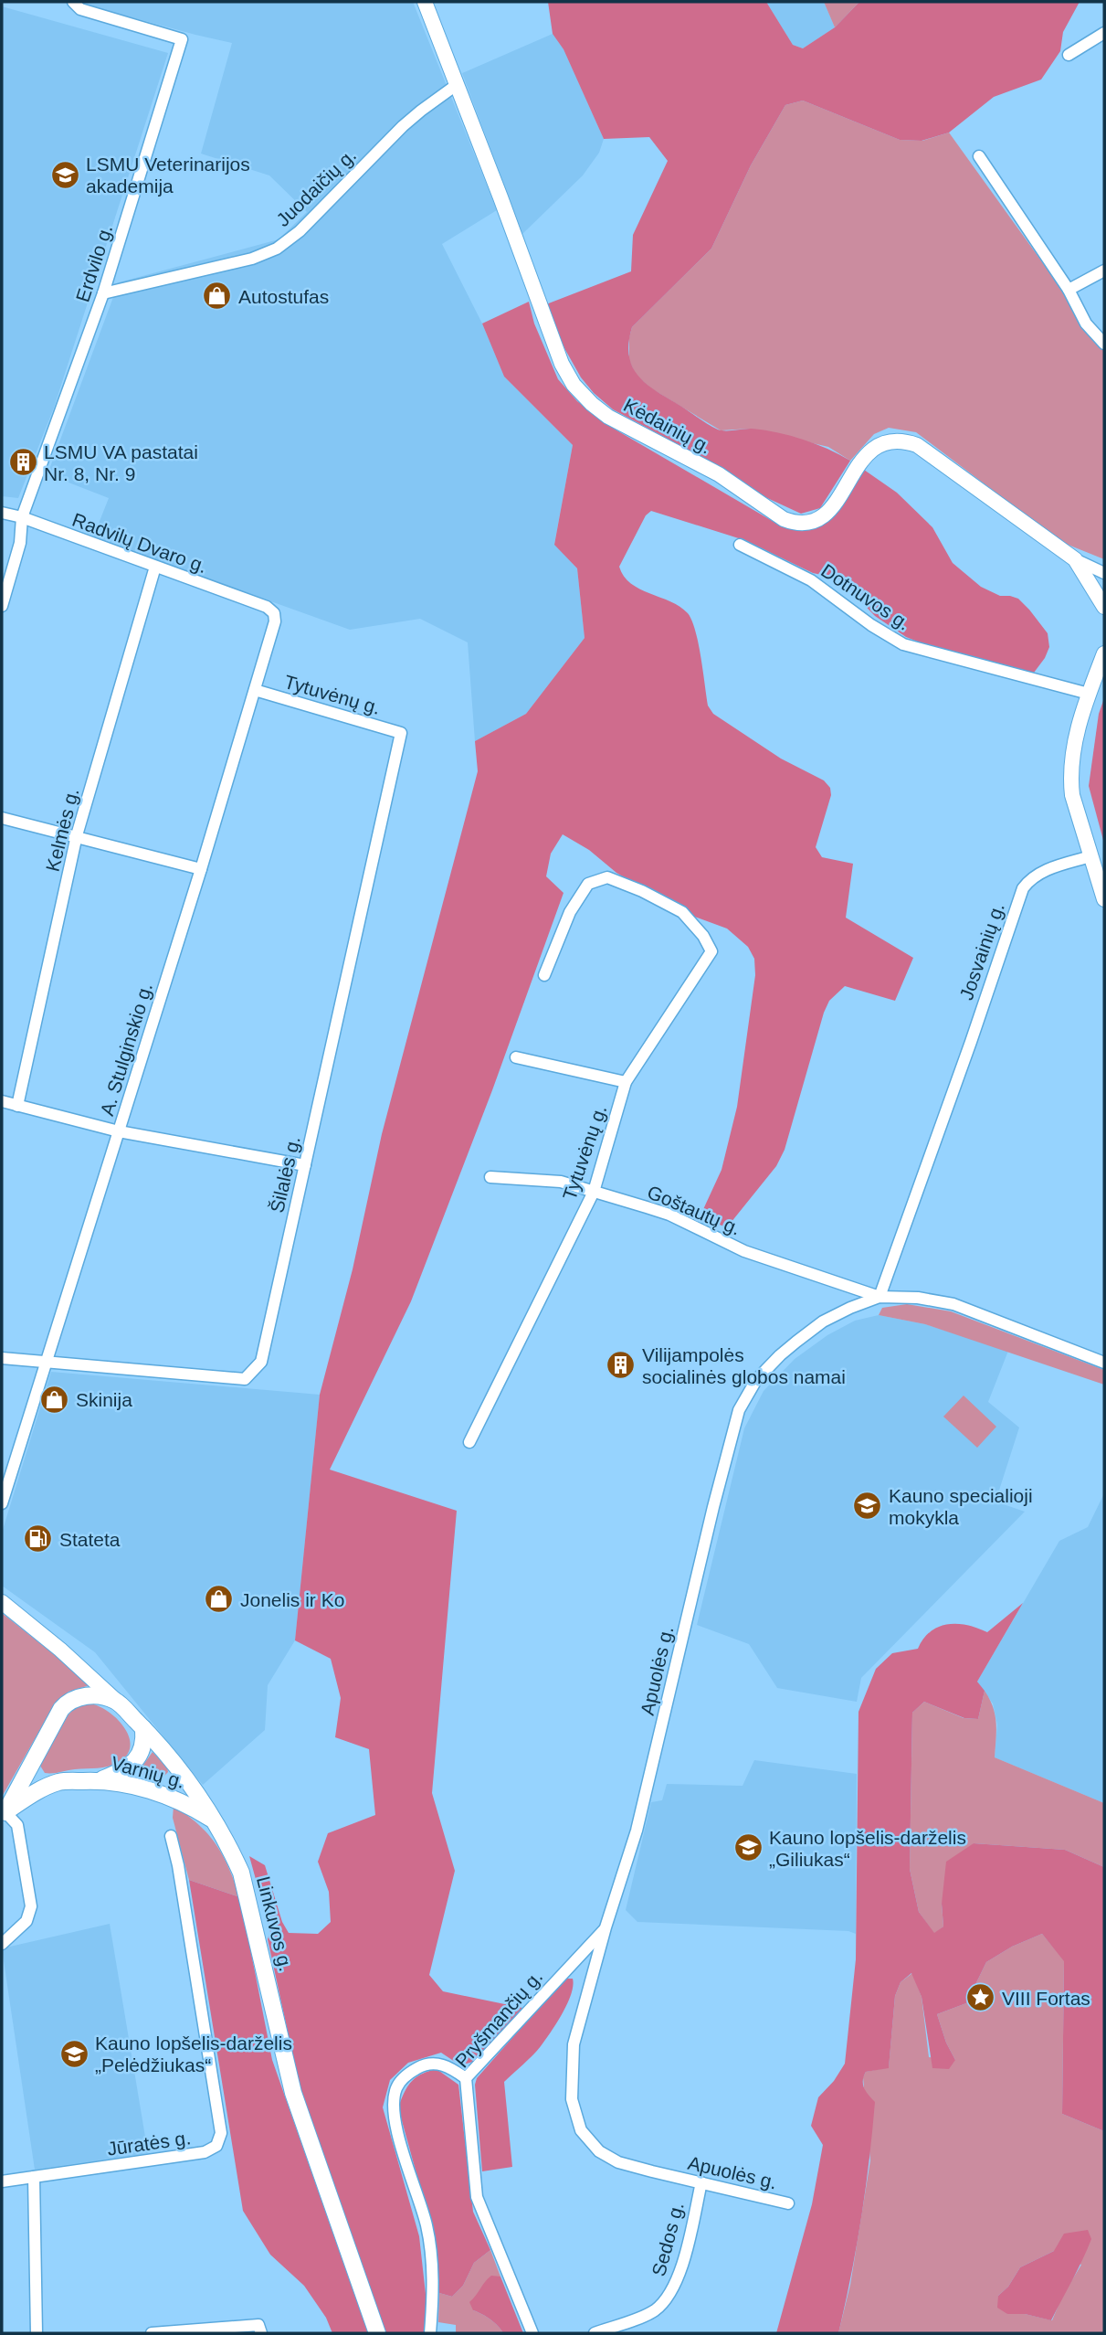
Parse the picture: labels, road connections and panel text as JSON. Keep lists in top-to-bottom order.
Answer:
{
  "streets": {
    "main road": ["Kėdainių g.", "Varnių g.", "Linkuvos g."],
    "street": [
      "Juodaičių g.",
      "Erdvilo g.",
      "Radvilų Dvaro g.",
      "Dotnuvos g.",
      "Tytuvėnų g.",
      "Kelmės g.",
      "Josvainių g.",
      "A. Stulginskio g.",
      "Šilalės g.",
      "Goštautų g.",
      "Apuolės g.",
      "Pryšmančių g.",
      "Jūratės g.",
      "Sedos g."
    ]
  },
  "crossings": [
    ["Juodaičių g.", "Erdvilo g."],
    ["Juodaičių g.", "Kėdainių g."],
    ["Erdvilo g.", "Radvilų Dvaro g."],
    ["Radvilų Dvaro g.", "Kelmės g."],
    ["Radvilų Dvaro g.", "A. Stulginskio g."],
    ["Tytuvėnų g.", "A. Stulginskio g."],
    ["Tytuvėnų g.", "Šilalės g."],
    ["Tytuvėnų g.", "Goštautų g."],
    ["Josvainių g.", "Goštautų g."],
    ["Josvainių g.", "Apuolės g."],
    ["A. Stulginskio g.", "Šilalės g."],
    ["Goštautų g.", "Apuolės g."],
    ["Apuolės g.", "Pryšmančių g."],
    ["Apuolės g.", "Sedos g."],
    ["Varnių g.", "Linkuvos g."]
  ],
  "places": {
    "school or university": [
      "LSMU Veterinarijos akademija",
      "Kauno specialioji mokykla",
      "Kauno lopšelis-darželis „Giliukas“",
      "Kauno lopšelis-darželis „Pelėdžiukas“"
    ],
    "shop": ["Autostufas", "Skinija", "Jonelis ir Ko"],
    "building": ["LSMU VA pastatai Nr. 8, Nr. 9", "Vilijampolės socialinės globos namai"],
    "fuel station": ["Stateta"],
    "place": ["VIII Fortas"]
  }
}
